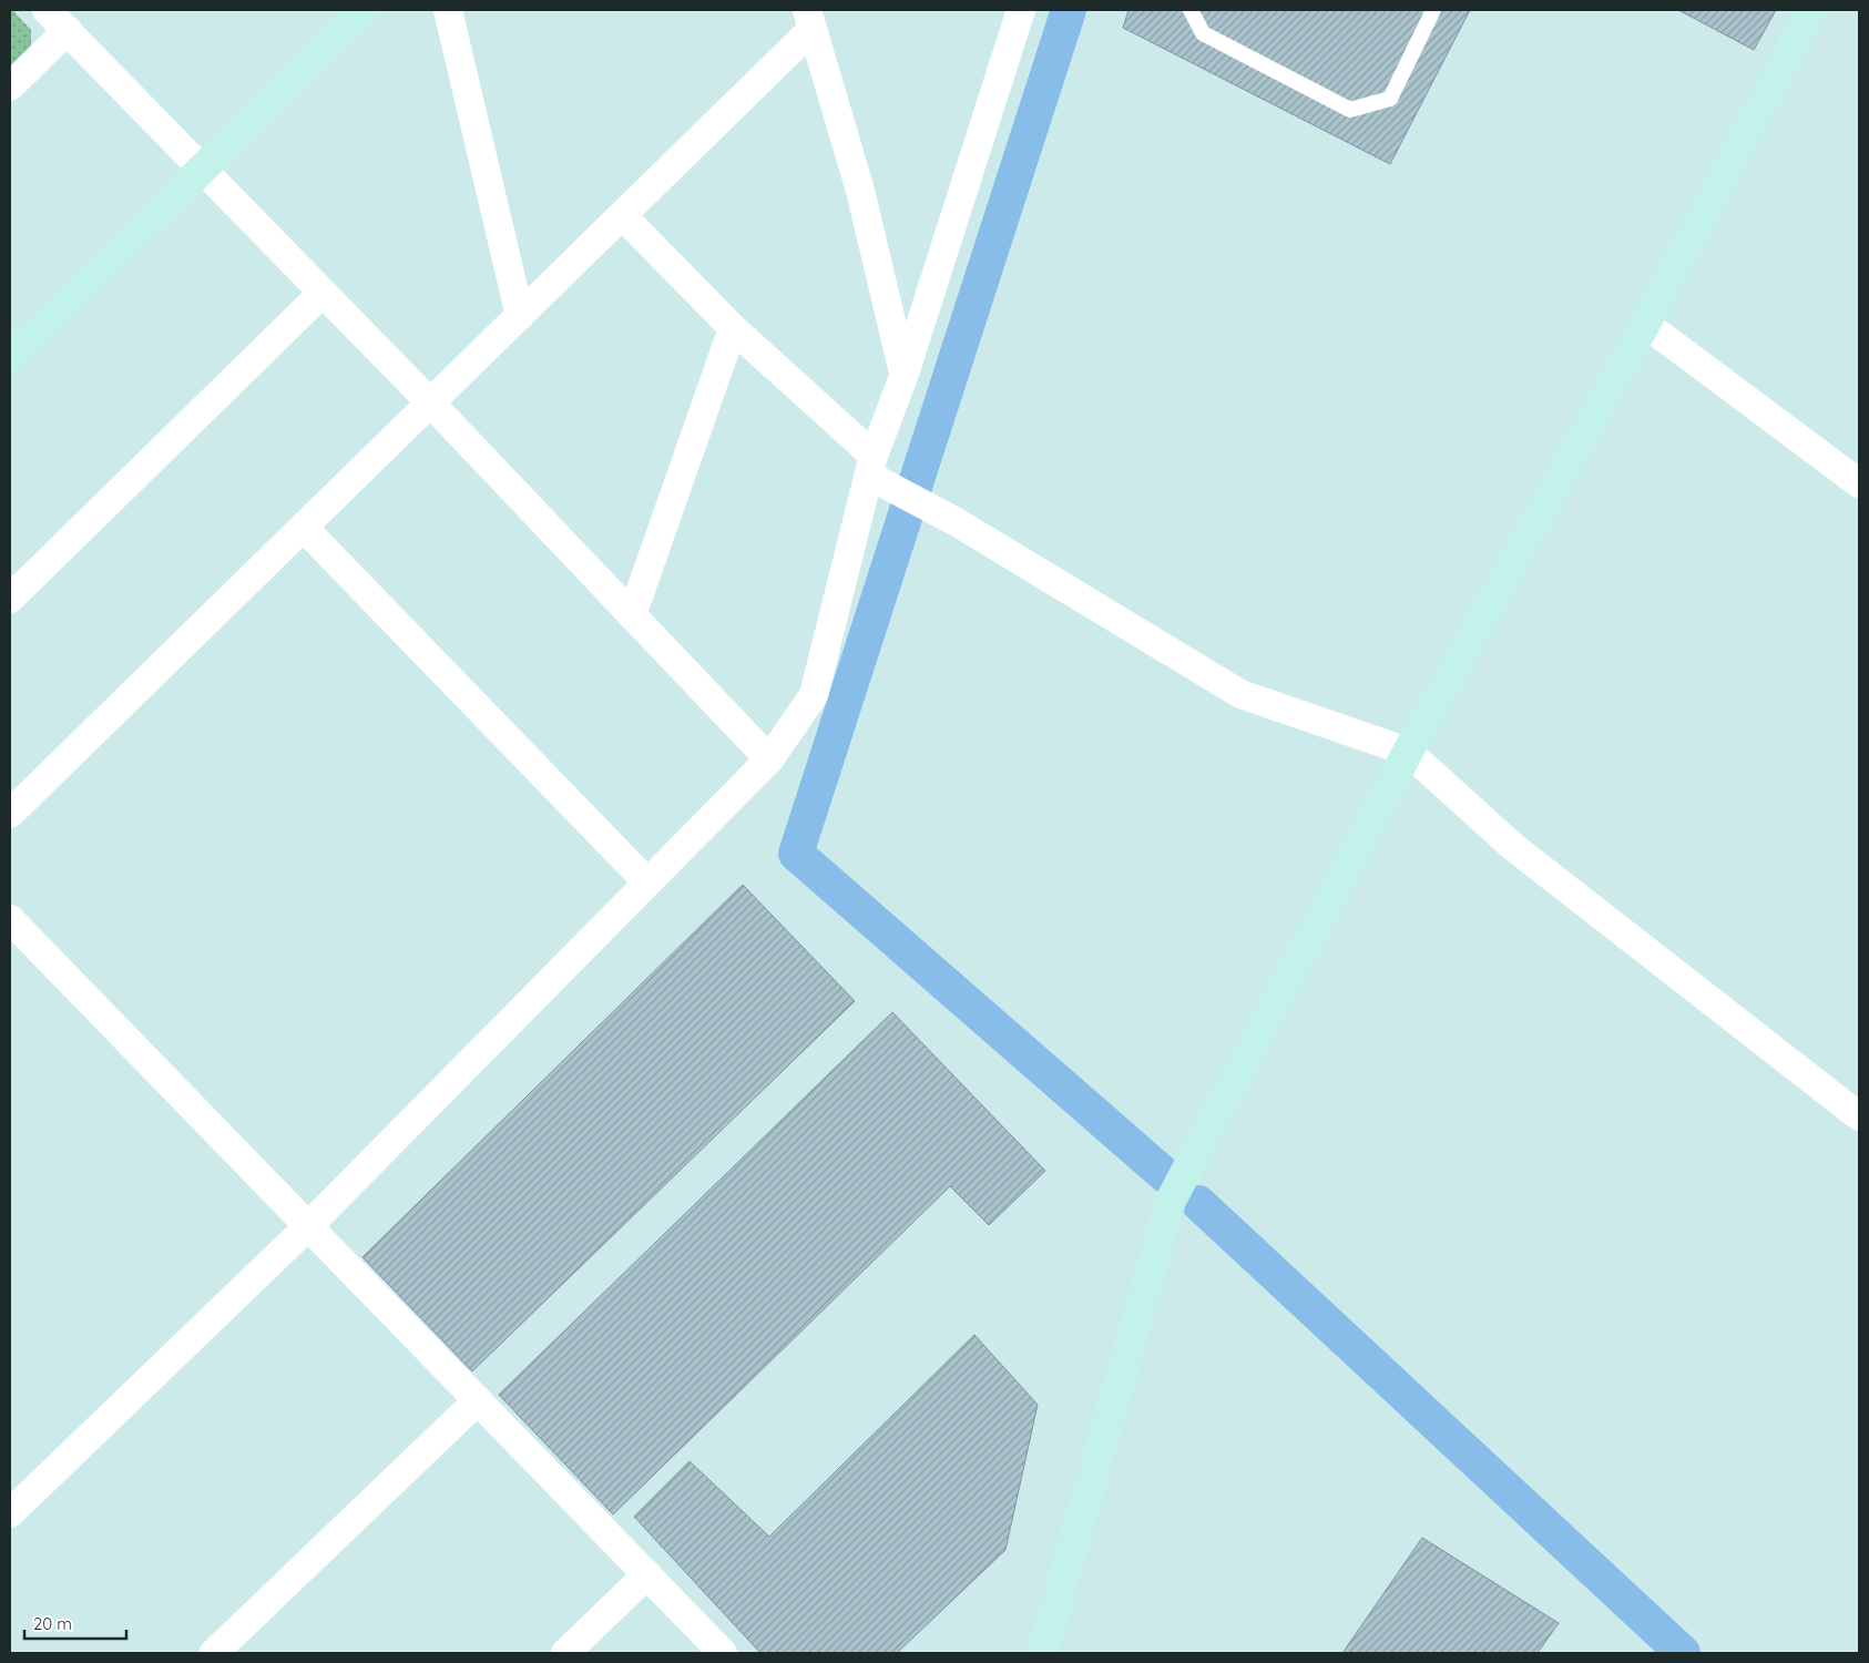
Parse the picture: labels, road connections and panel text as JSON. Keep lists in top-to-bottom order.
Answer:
{
  "scale_bar": "20 m"
}
